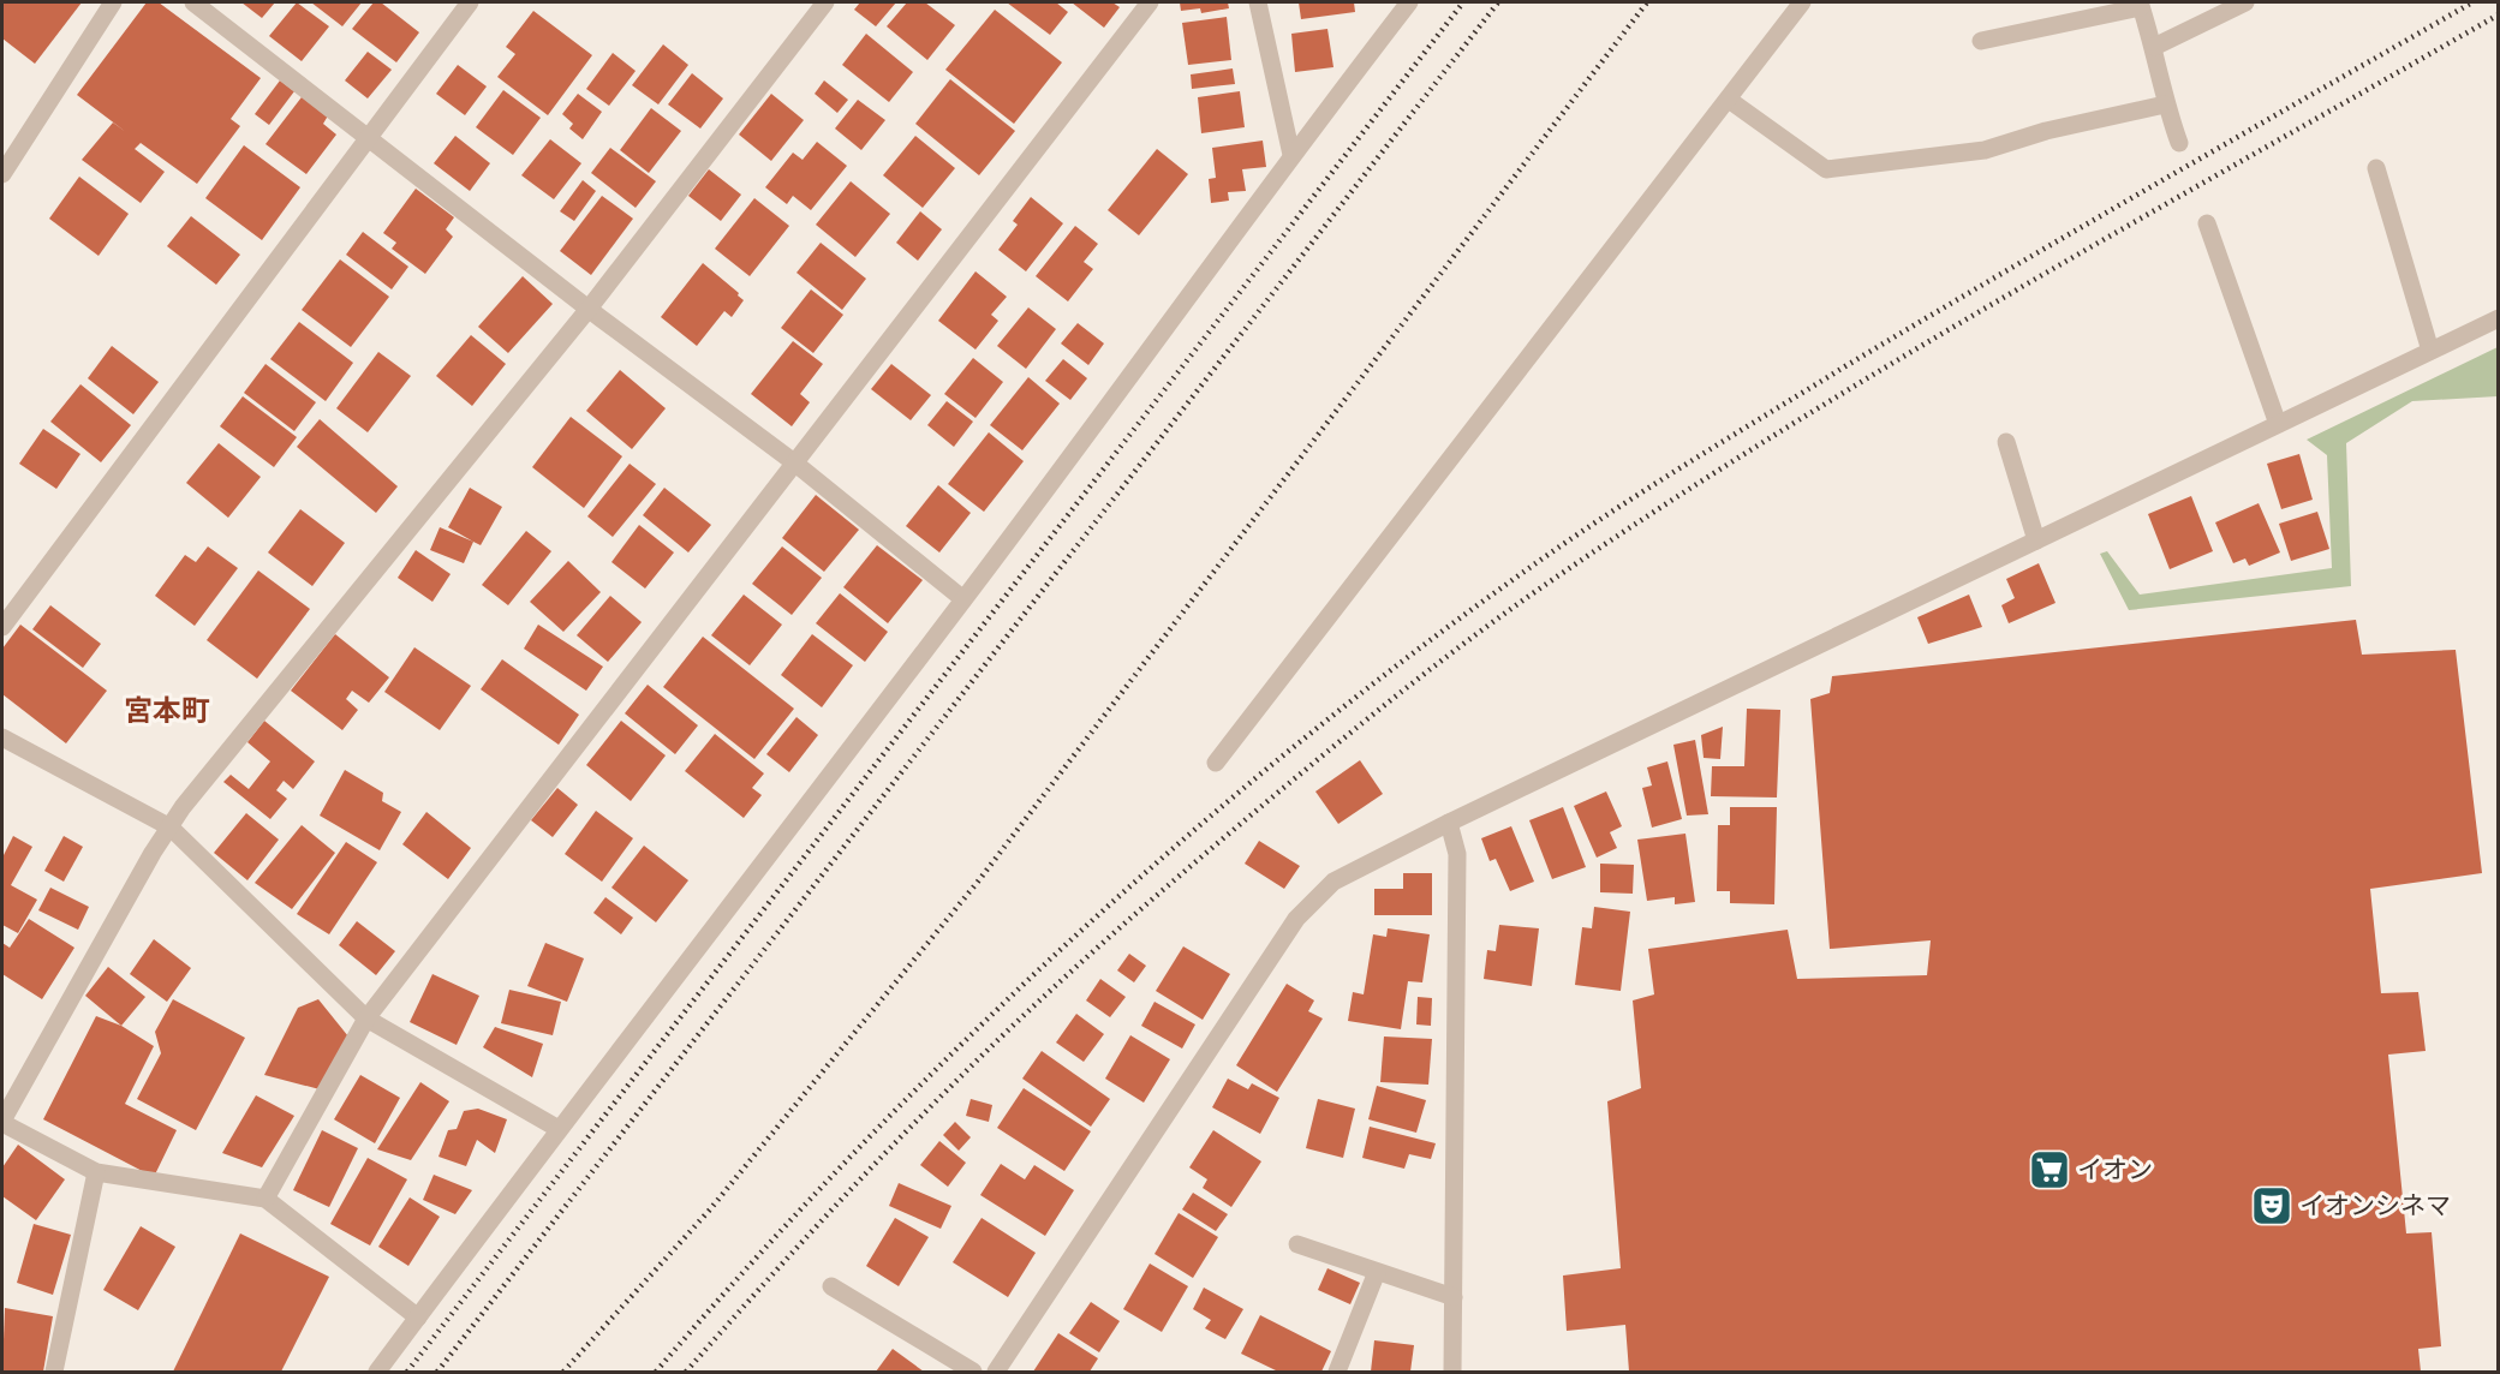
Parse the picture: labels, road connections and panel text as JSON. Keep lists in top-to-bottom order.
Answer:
{
  "districts": ["宮本町"],
  "places": {
    "supermarket": ["イオン"],
    "theatre": ["イオンシネマ"]
  }
}
